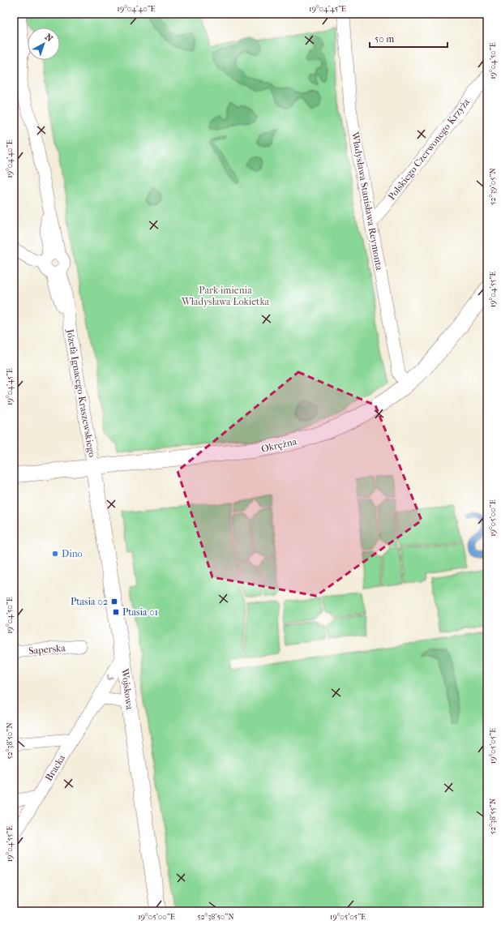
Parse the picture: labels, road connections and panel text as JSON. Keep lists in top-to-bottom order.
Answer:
{
  "streets": {
    "street": [
      "Polskiego Czerwonego Krzyża",
      "Władysława Stanisława Reymonta",
      "Józefa Ignacego Kraszewskiego",
      "Okrężna",
      "Saperska",
      "Wojskowa",
      "Bracka"
    ]
  },
  "crossings": [
    ["Polskiego Czerwonego Krzyża", "Władysława Stanisława Reymonta"],
    ["Władysława Stanisława Reymonta", "Okrężna"],
    ["Józefa Ignacego Kraszewskiego", "Okrężna"],
    ["Józefa Ignacego Kraszewskiego", "Wojskowa"],
    ["Okrężna", "Wojskowa"],
    ["Wojskowa", "Bracka"]
  ],
  "parks": ["Park imienia Władysława Łokietka"],
  "places": {
    "other": ["Dino"],
    "transit": ["Ptasia 02", "Ptasia 01"]
  },
  "scale_bar": "50 m",
  "north": "top right",
  "coordinates": [
    "19°04'40\"E",
    "19°04'45\"E",
    "19°04'50\"E",
    "52°39'05\"N",
    "19°04'55\"E",
    "19°05'00\"E",
    "52°38'50\"N",
    "19°05'05\"E",
    "52°38'55\"N"
  ]
}
